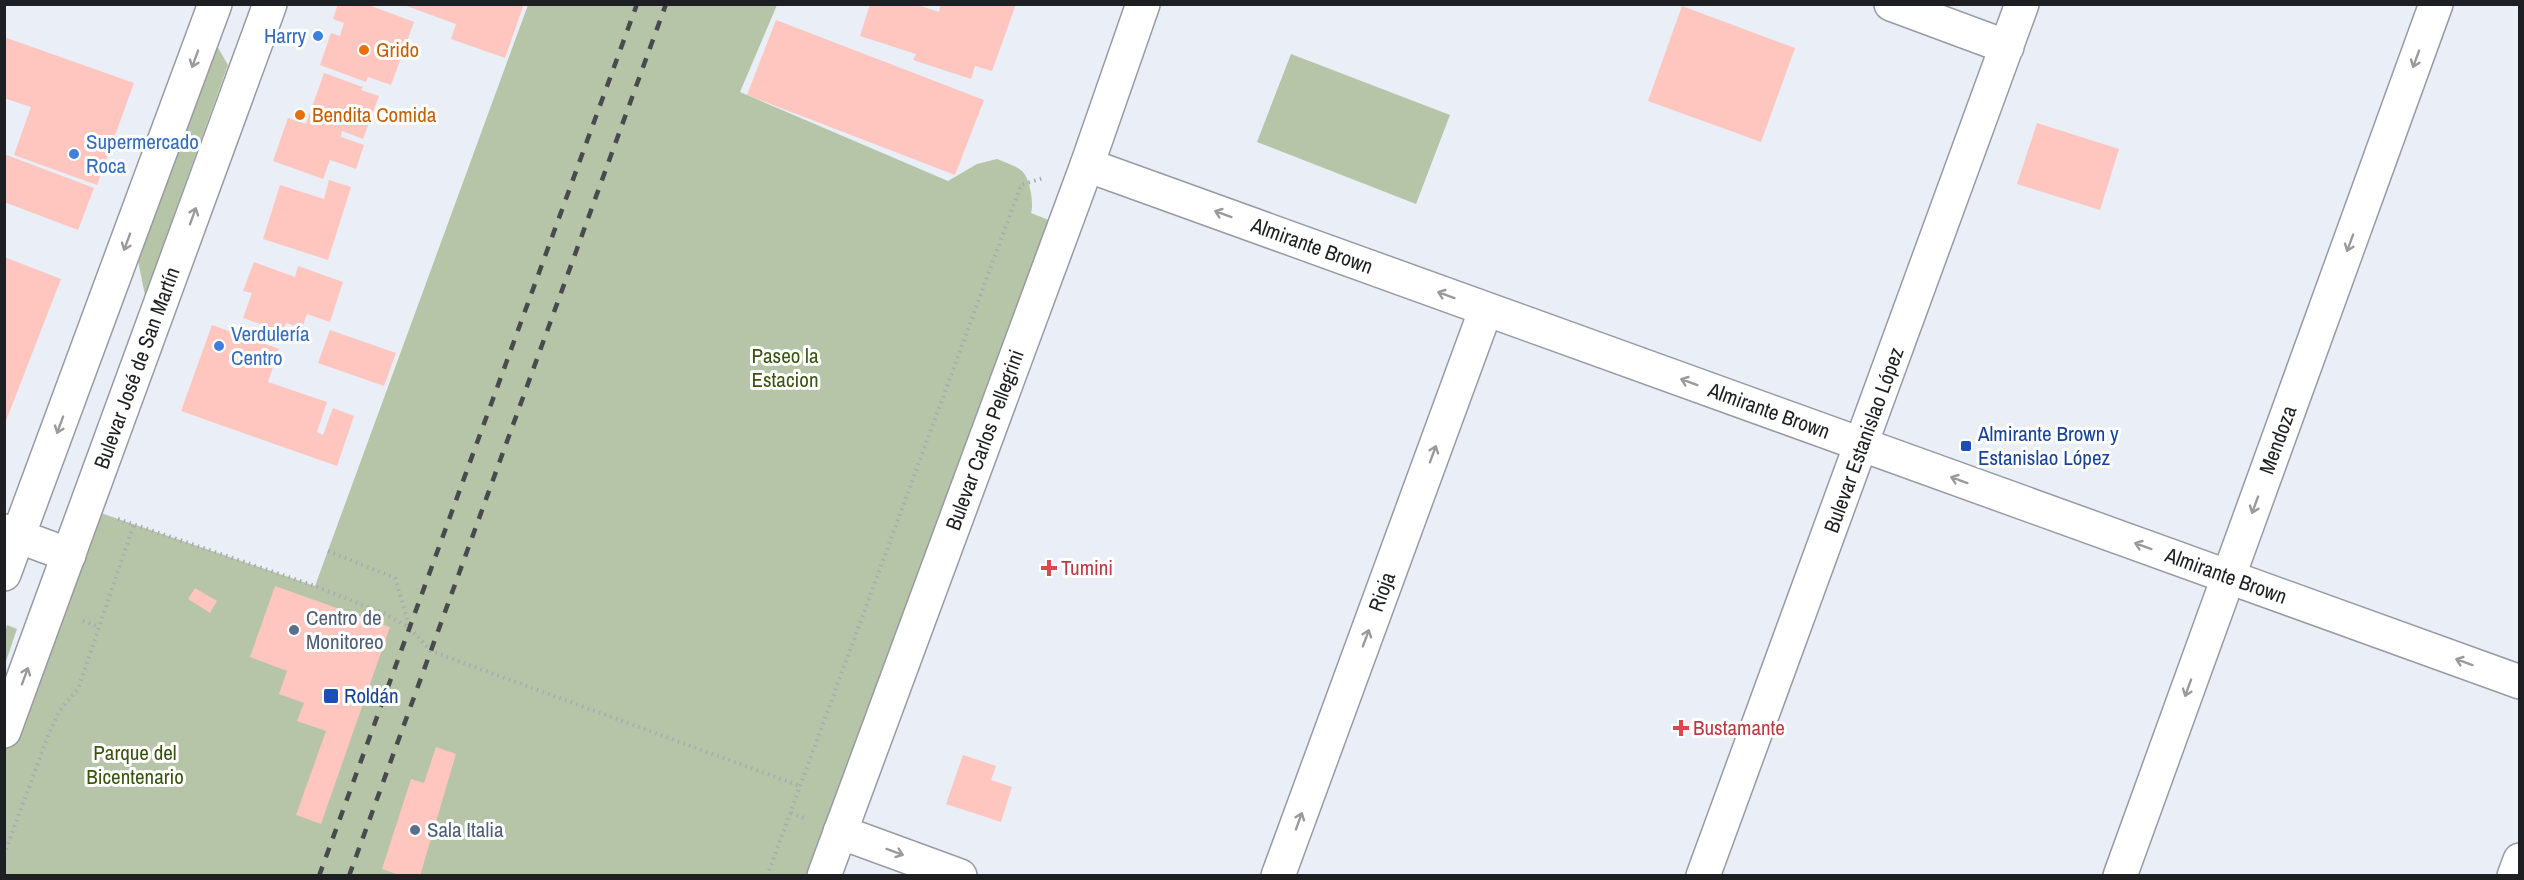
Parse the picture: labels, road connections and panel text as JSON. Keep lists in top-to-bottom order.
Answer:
{
  "streets": {
    "street": [
      "Almirante Brown",
      "Bulevar José de San Martín",
      "Bulevar Carlos Pellegrini",
      "Bulevar Estanislao López",
      "Mendoza",
      "Rioja"
    ]
  },
  "crossings": [
    ["Almirante Brown", "Bulevar Carlos Pellegrini"],
    ["Almirante Brown", "Bulevar Estanislao López"],
    ["Almirante Brown", "Mendoza"],
    ["Almirante Brown", "Rioja"]
  ],
  "one_way": ["Almirante Brown", "Mendoza", "Rioja"],
  "parks": ["Paseo la Estacion", "Parque del Bicentenario"],
  "places": {
    "other": [
      "Harry",
      "Grido",
      "Bendita Comida",
      "Supermercado Roca",
      "Verdulería Centro",
      "Centro de Monitoreo",
      "Sala Italia"
    ],
    "transit": ["Almirante Brown y Estanislao López", "Roldán"],
    "health": ["Tumini", "Bustamante"]
  }
}
